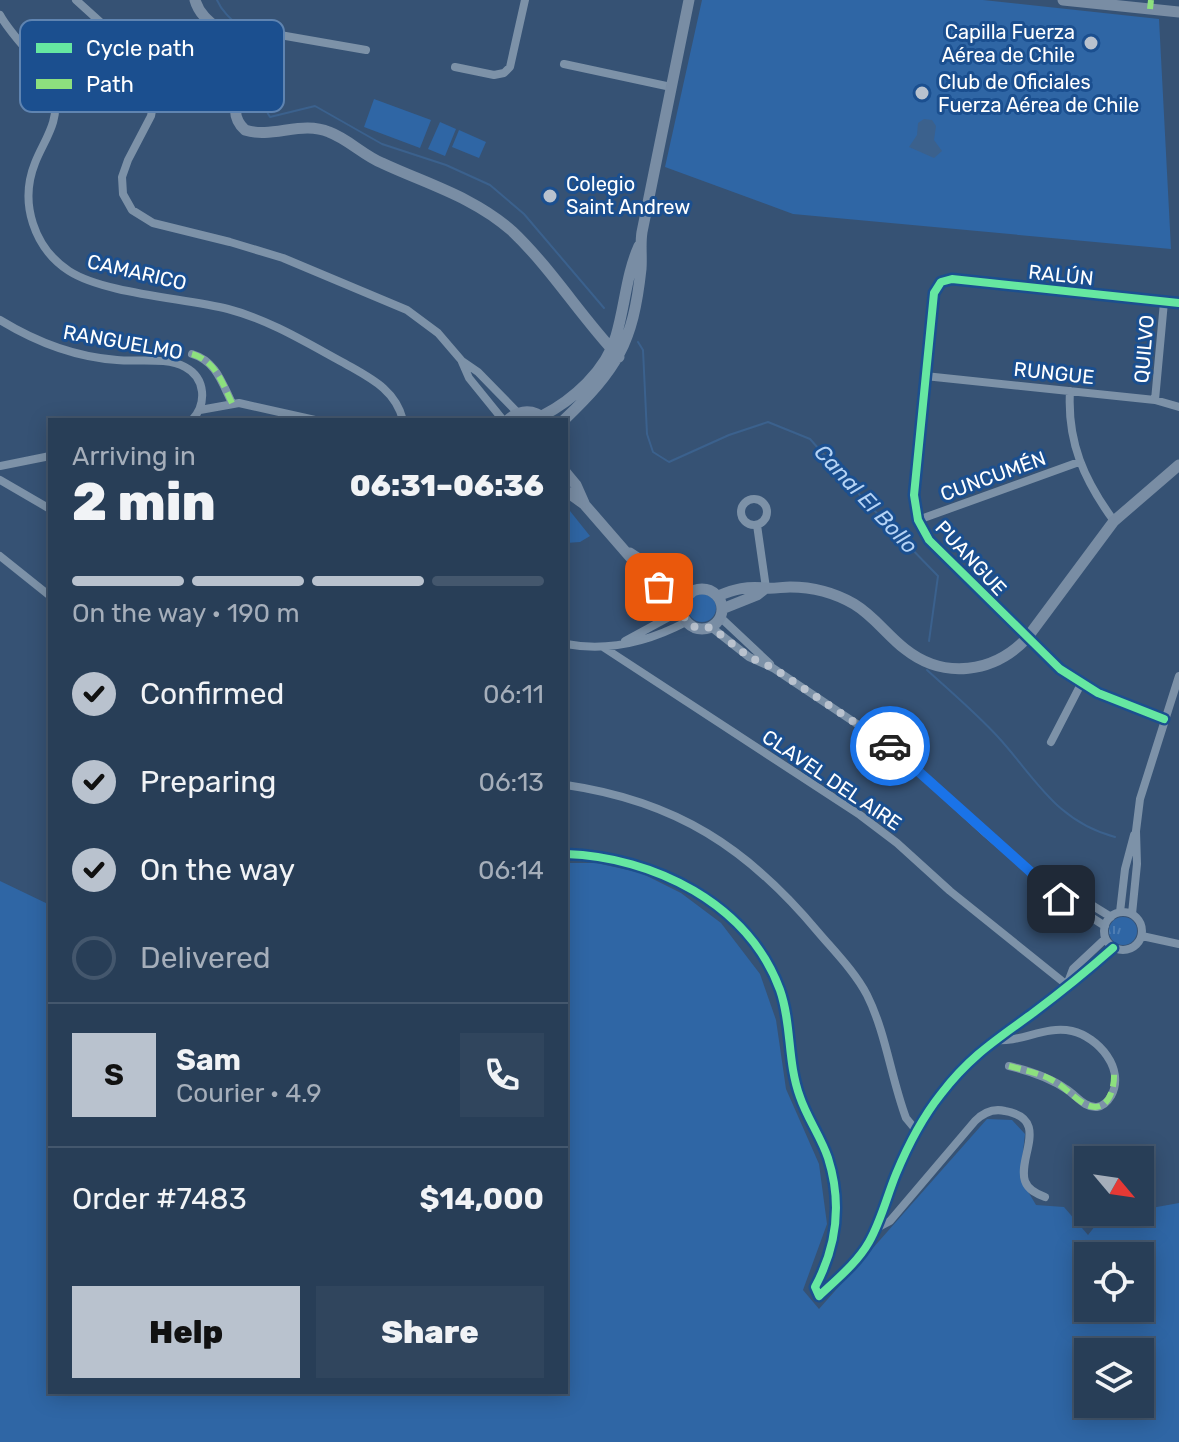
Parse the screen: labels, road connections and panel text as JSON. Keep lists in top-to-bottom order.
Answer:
{
  "streets": {
    "street": [
      "CAMARICO",
      "RALÚN",
      "RANGUELMO",
      "QUILVO",
      "RUNGUE",
      "CUNCUMÉN",
      "PUANGUE",
      "CLAVEL DEL AIRE"
    ]
  },
  "crossings": [
    ["RALÚN", "QUILVO"],
    ["RALÚN", "PUANGUE"],
    ["QUILVO", "RUNGUE"],
    ["RUNGUE", "PUANGUE"],
    ["CUNCUMÉN", "PUANGUE"]
  ],
  "water": ["Canal El Bollo"],
  "places": ["Capilla Fuerza Aérea de Chile", "Club de Oficiales Fuerza Aérea de Chile", "Colegio Saint Andrew"],
  "legend": ["Cycle path", "Path"],
  "north": "bottom right",
  "page": {
    "heading": ["2 min", "Arriving in", "06:31–06:36"],
    "panel": [
      "Sam",
      "Courier · 4.9",
      "Order #7483",
      "$14,000"
    ],
    "bar": "On the way · 190 m",
    "list": [
      ["Confirmed", "06:11"],
      ["Preparing", "06:13"],
      ["On the way", "06:14"],
      "Delivered"
    ],
    "round": "S",
    "buttons": ["Help", "Share"]
  }
}
